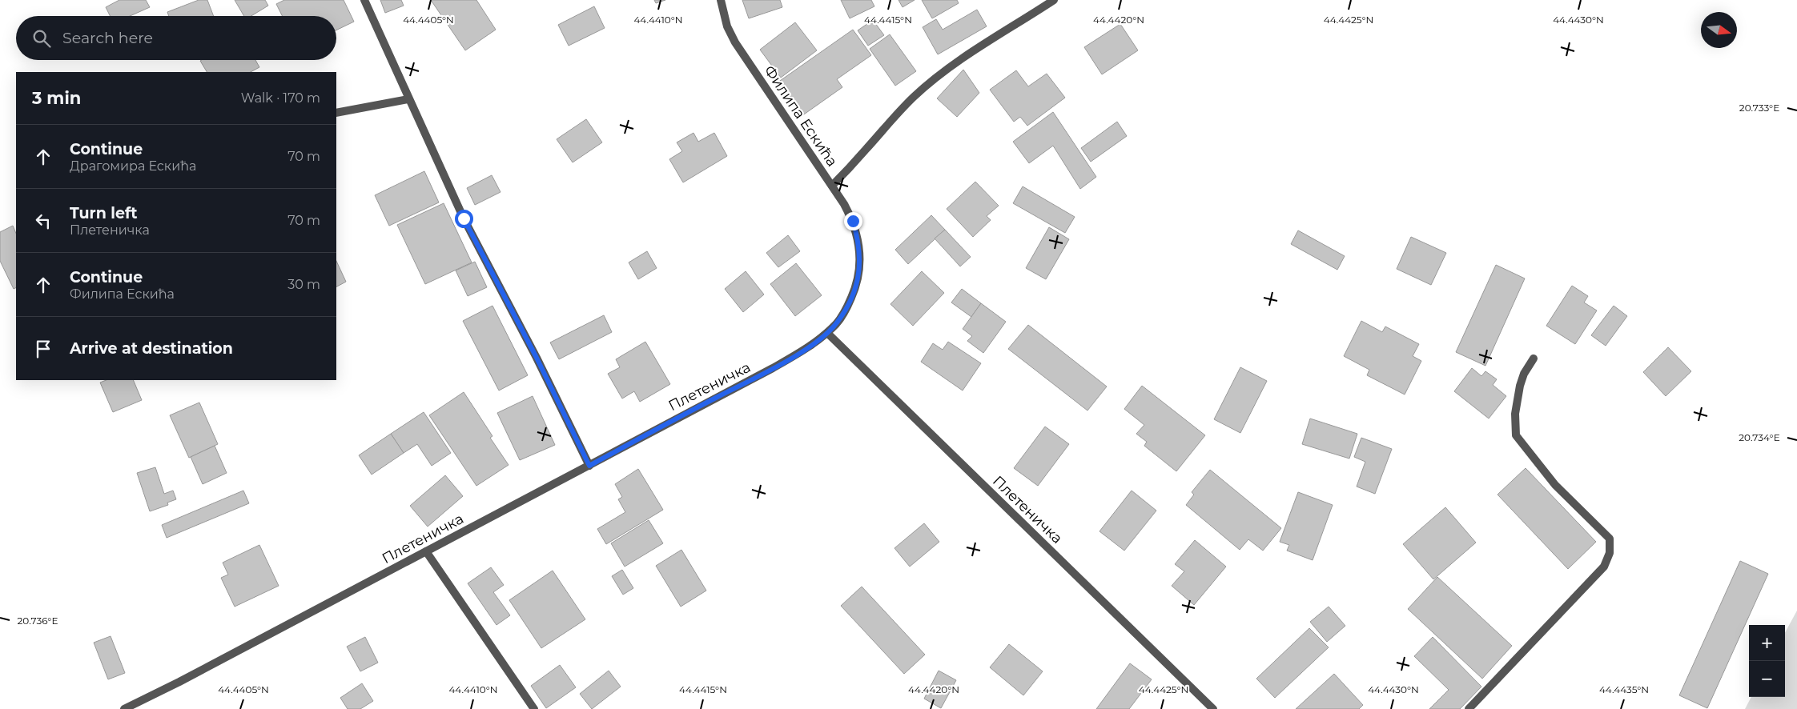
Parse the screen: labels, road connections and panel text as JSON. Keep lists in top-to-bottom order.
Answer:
{
  "streets": {
    "street": ["Филипа Ескића", "Плетеничка"]
  },
  "crossings": [
    ["Филипа Ескића", "Плетеничка"]
  ],
  "north": "right",
  "page": {
    "search": "Search here",
    "heading": ["3 min", "Walk · 170 m"],
    "list": [
      ["Continue", "Драгомира Ескића", "70 m"],
      ["Turn left", "Плетеничка", "70 m"],
      ["Continue", "Филипа Ескића", "30 m"],
      "Arrive at destination"
    ],
    "map_buttons": ["+", "−"]
  },
  "coordinates": [
    "44.4405°N",
    "44.4410°N",
    "44.4415°N",
    "44.4420°N",
    "44.4425°N",
    "44.4430°N",
    "20.733°E",
    "20.734°E",
    "20.736°E",
    "44.4435°N"
  ]
}
